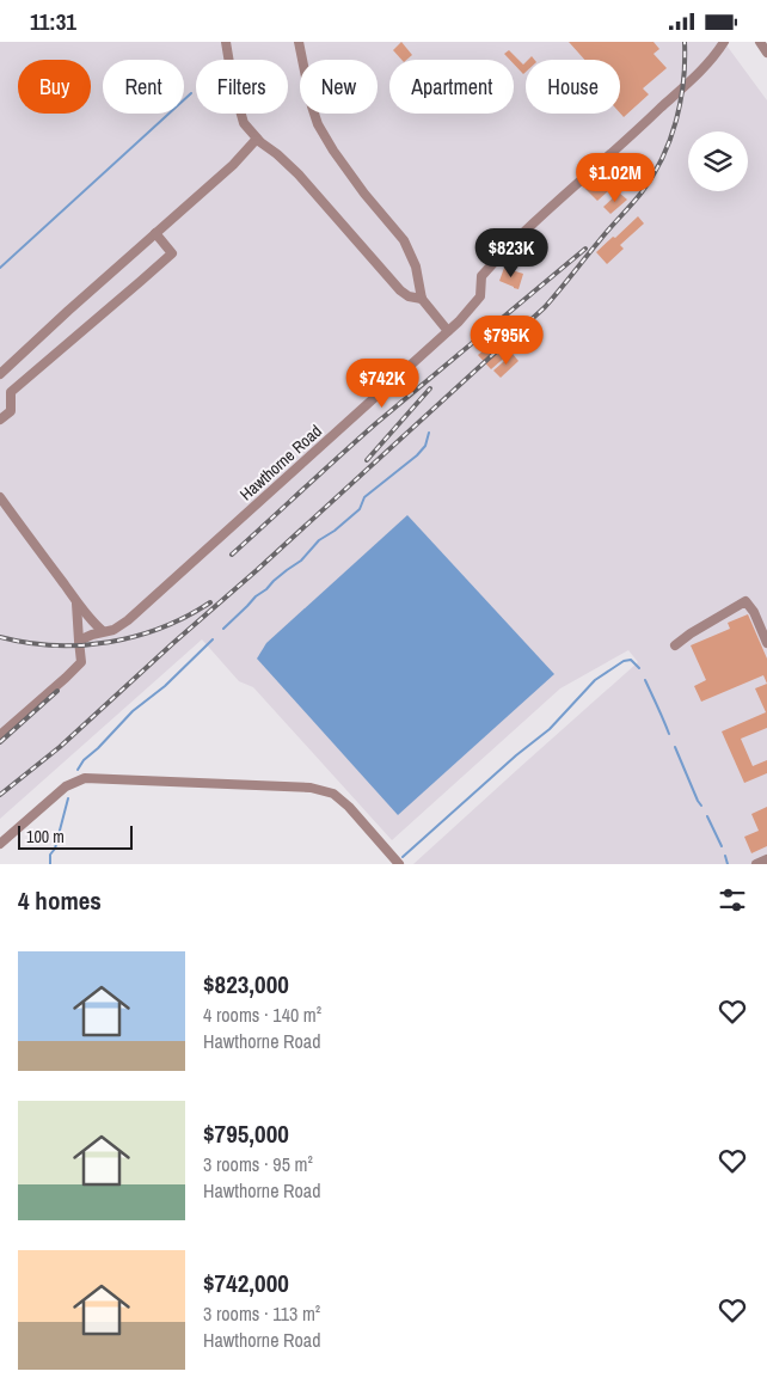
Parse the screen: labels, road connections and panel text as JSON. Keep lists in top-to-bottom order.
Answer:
{
  "streets": {
    "street": ["Hawthorne Road"]
  },
  "scale_bar": "100 m",
  "page": {
    "status": "11:31",
    "chip": [
      "Buy",
      "Rent",
      "Filters",
      "New",
      "Apartment",
      "House"
    ],
    "price": [
      "$1.02M",
      "$823K",
      "$795K",
      "$742K"
    ],
    "scale": "100 m",
    "heading": "4 homes",
    "list": [
      {
        "name": "$823,000",
        "note": "4 rooms · 140 m² · Hawthorne Road"
      },
      {
        "name": "$795,000",
        "note": "3 rooms · 95 m² · Hawthorne Road"
      },
      {
        "name": "$742,000",
        "note": "3 rooms · 113 m² · Hawthorne Road"
      }
    ]
  }
}
